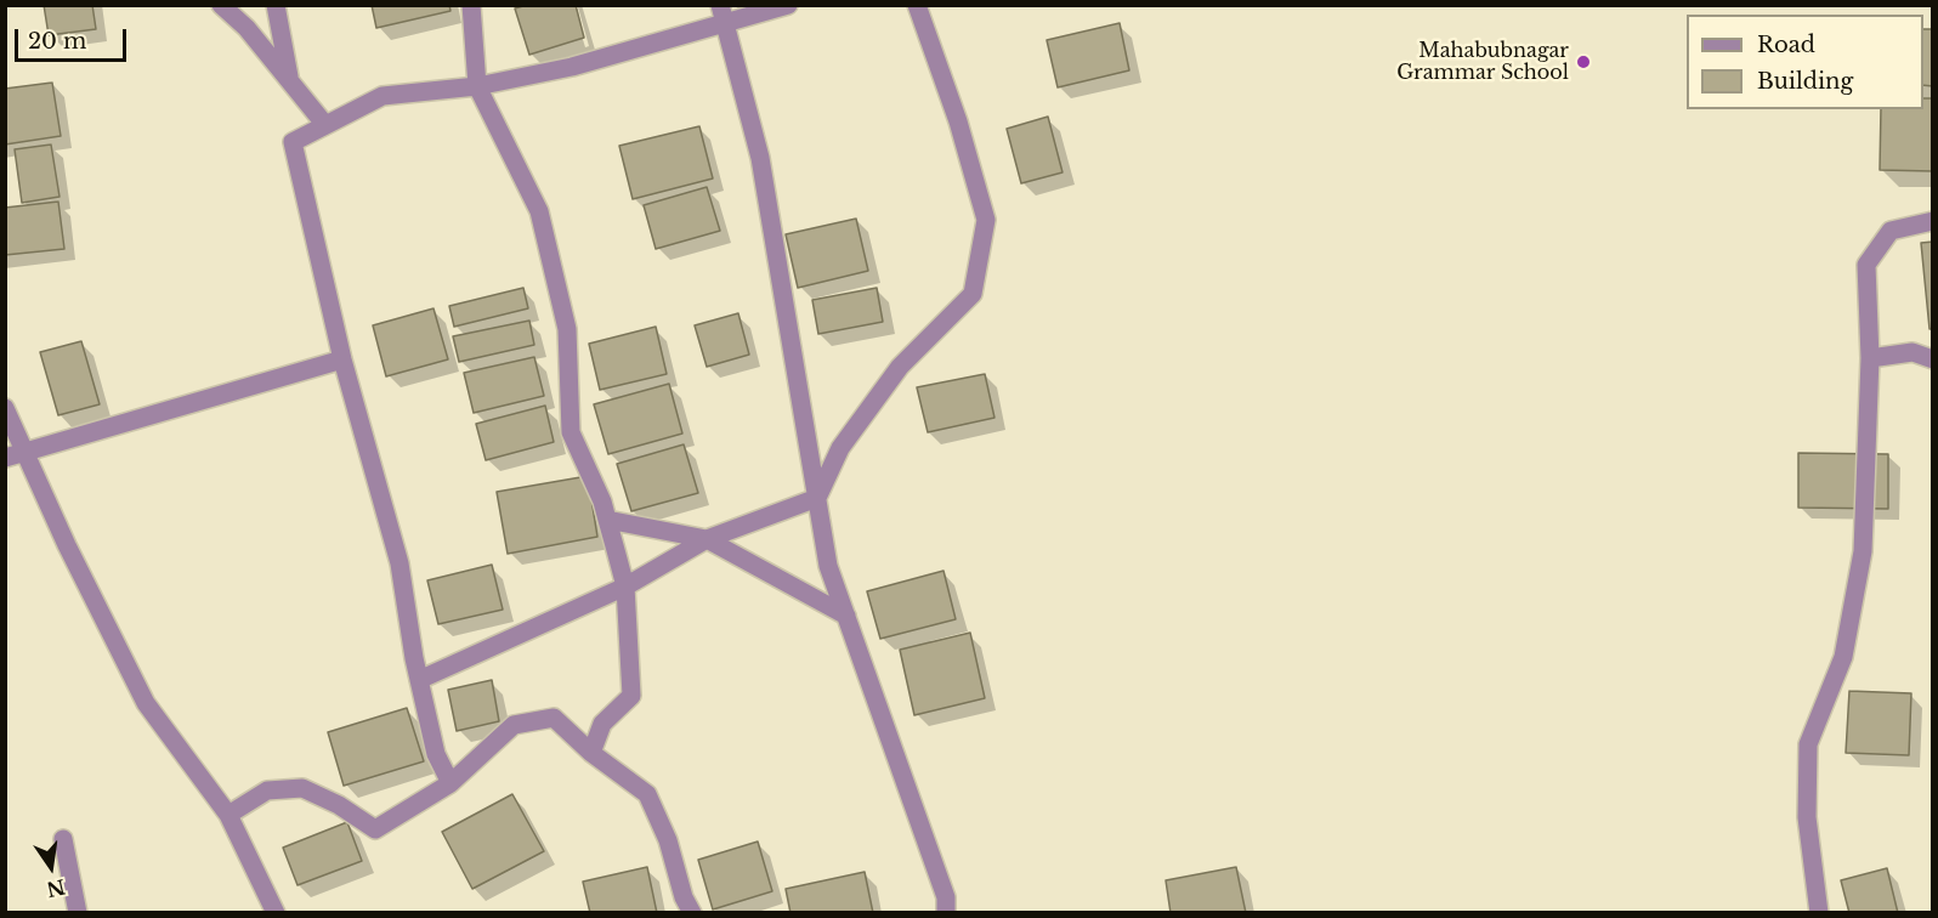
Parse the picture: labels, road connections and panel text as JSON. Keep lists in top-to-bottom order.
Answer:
{
  "places": ["Mahabubnagar Grammar School"],
  "legend": ["Road", "Building"],
  "scale_bar": "20 m",
  "north": "bottom"
}
